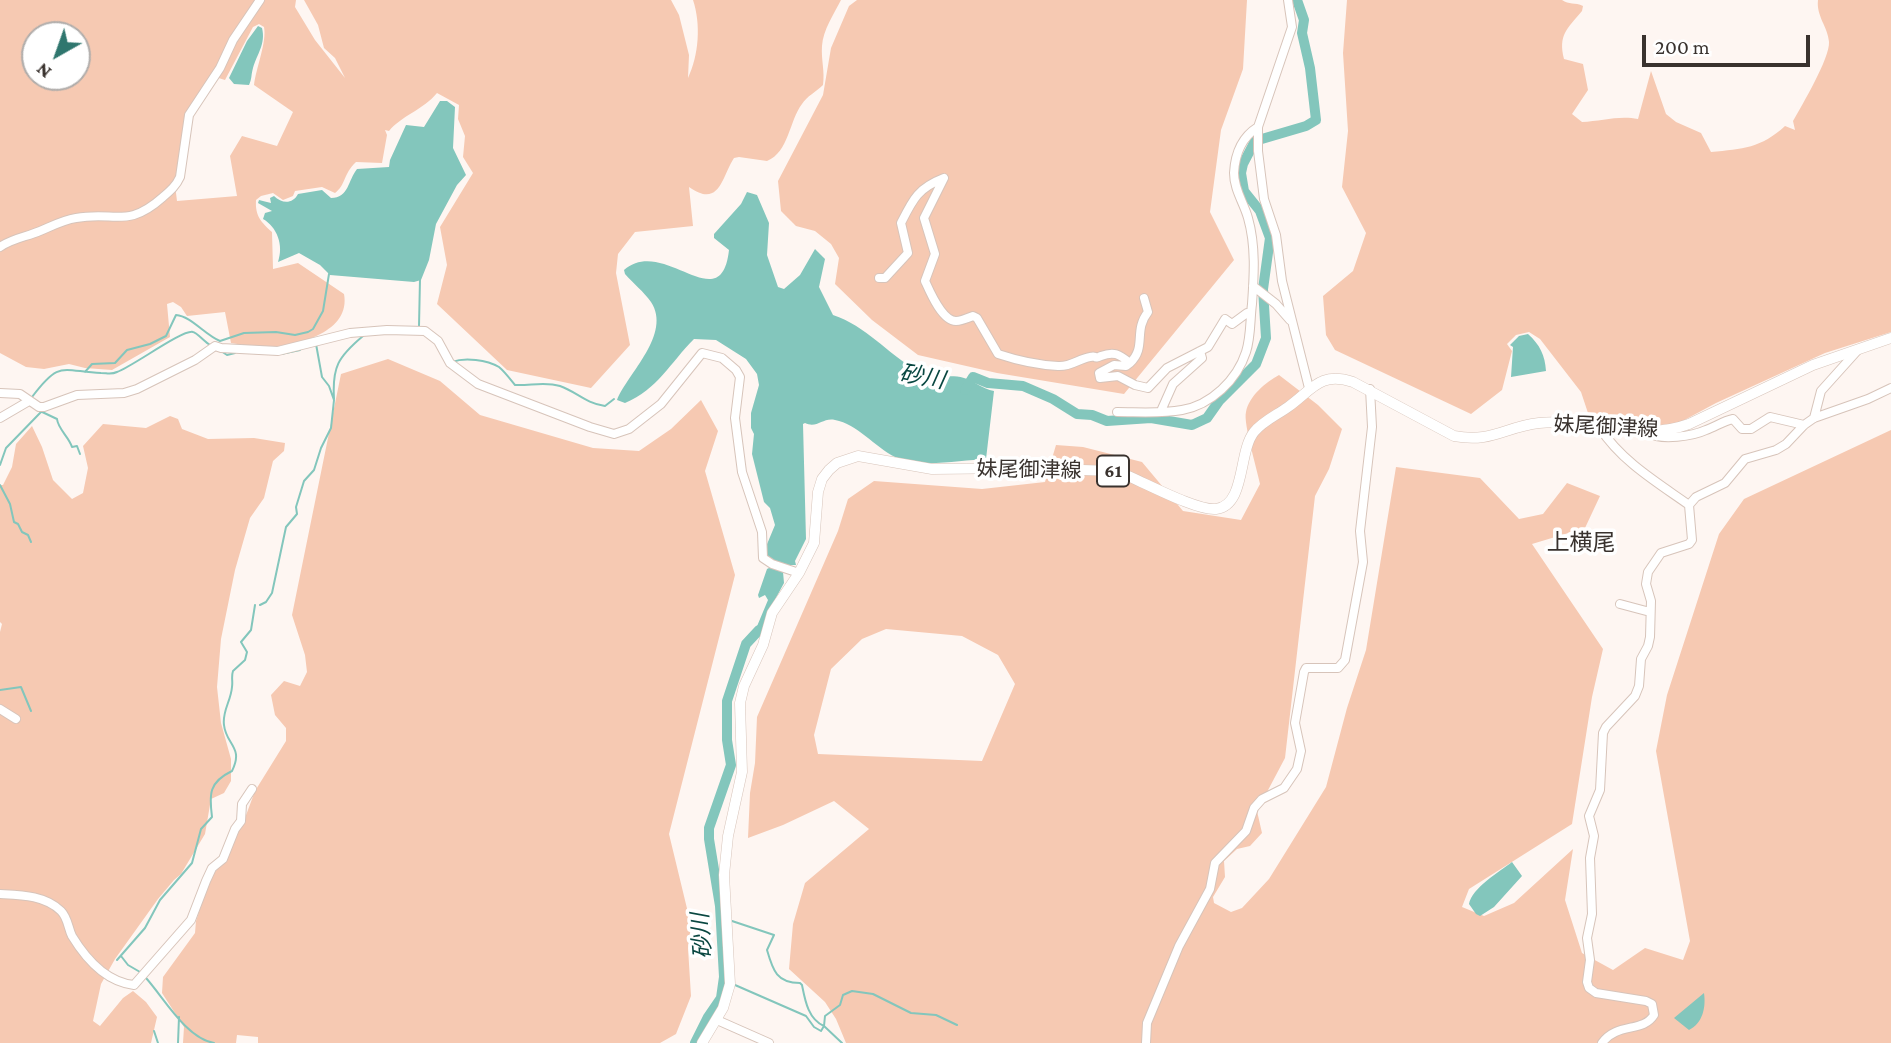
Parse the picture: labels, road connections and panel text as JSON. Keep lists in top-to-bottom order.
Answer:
{
  "streets": {
    "main road": ["妹尾御津線", "61"]
  },
  "districts": ["上横尾"],
  "water": ["砂川"],
  "scale_bar": "200 m",
  "north": "bottom left"
}
